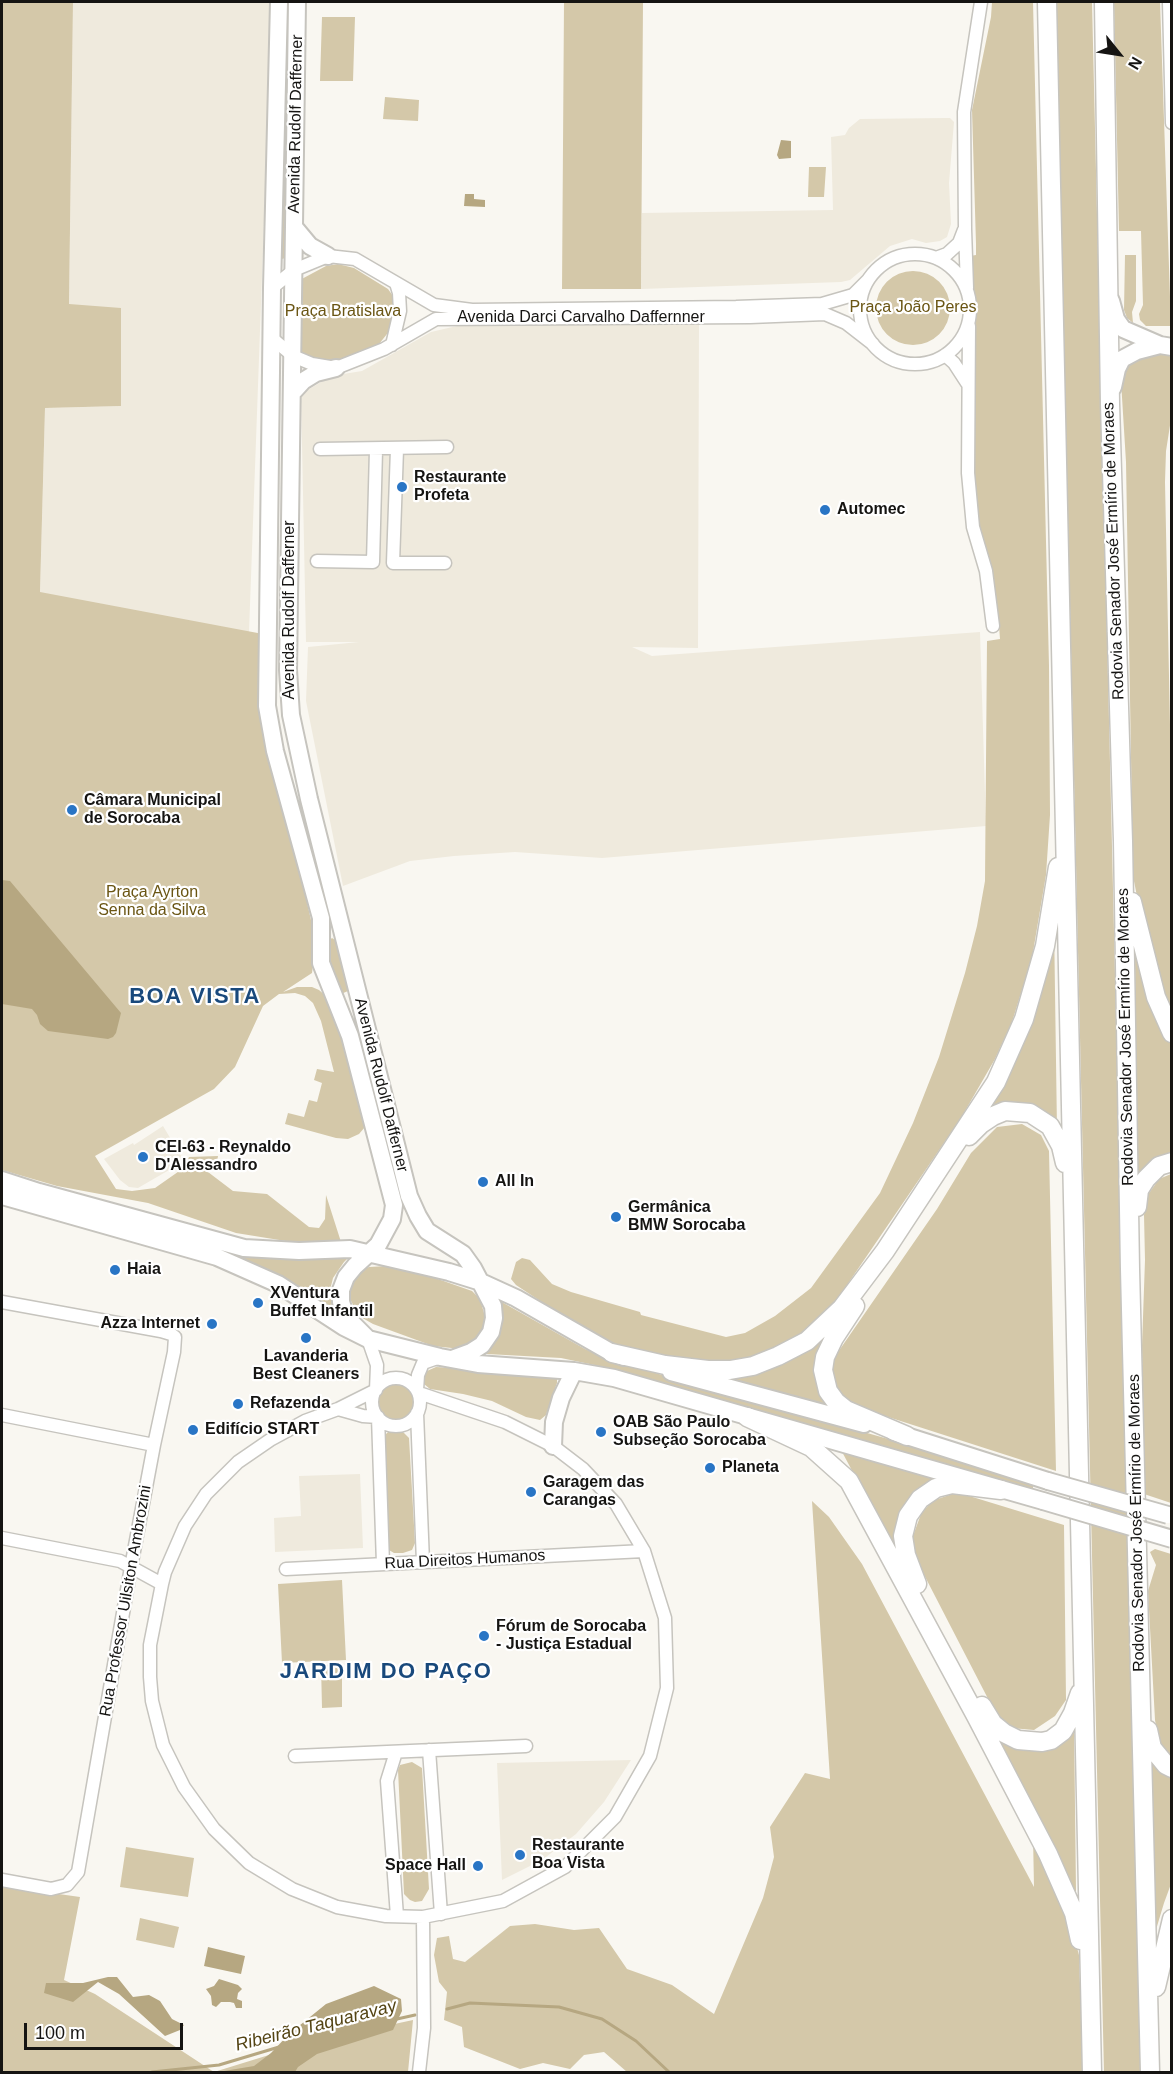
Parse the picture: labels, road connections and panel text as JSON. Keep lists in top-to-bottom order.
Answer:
{
  "streets": {
    "highway": ["Rodovia Senador José Ermírio de Moraes"],
    "main road": ["Avenida Rudolf Dafferner"],
    "street": ["Avenida Darci Carvalho Daffernner", "Rua Direitos Humanos", "Rua Professor Uilsiton Ambrozini"]
  },
  "crossings": [
    ["Avenida Rudolf Dafferner", "Avenida Darci Carvalho Daffernner"]
  ],
  "districts": ["BOA VISTA", "JARDIM DO PAÇO"],
  "water": ["Ribeirão Taquaravay"],
  "parks": ["Praça João Peres", "Praça Bratislava", "Praça Ayrton Senna da Silva"],
  "places": [
    "Restaurante Profeta",
    "Automec",
    "Câmara Municipal de Sorocaba",
    "CEI-63 - Reynaldo D'Alessandro",
    "All In",
    "Germânica BMW Sorocaba",
    "Haia",
    "XVentura Buffet Infantil",
    "Azza Internet",
    "Lavanderia Best Cleaners",
    "Refazenda",
    "Edifício START",
    "OAB São Paulo Subseção Sorocaba",
    "Planeta",
    "Garagem das Carangas",
    "Fórum de Sorocaba - Justiça Estadual",
    "Restaurante Boa Vista",
    "Space Hall"
  ],
  "scale_bar": "100 m",
  "north": "bottom right"
}
